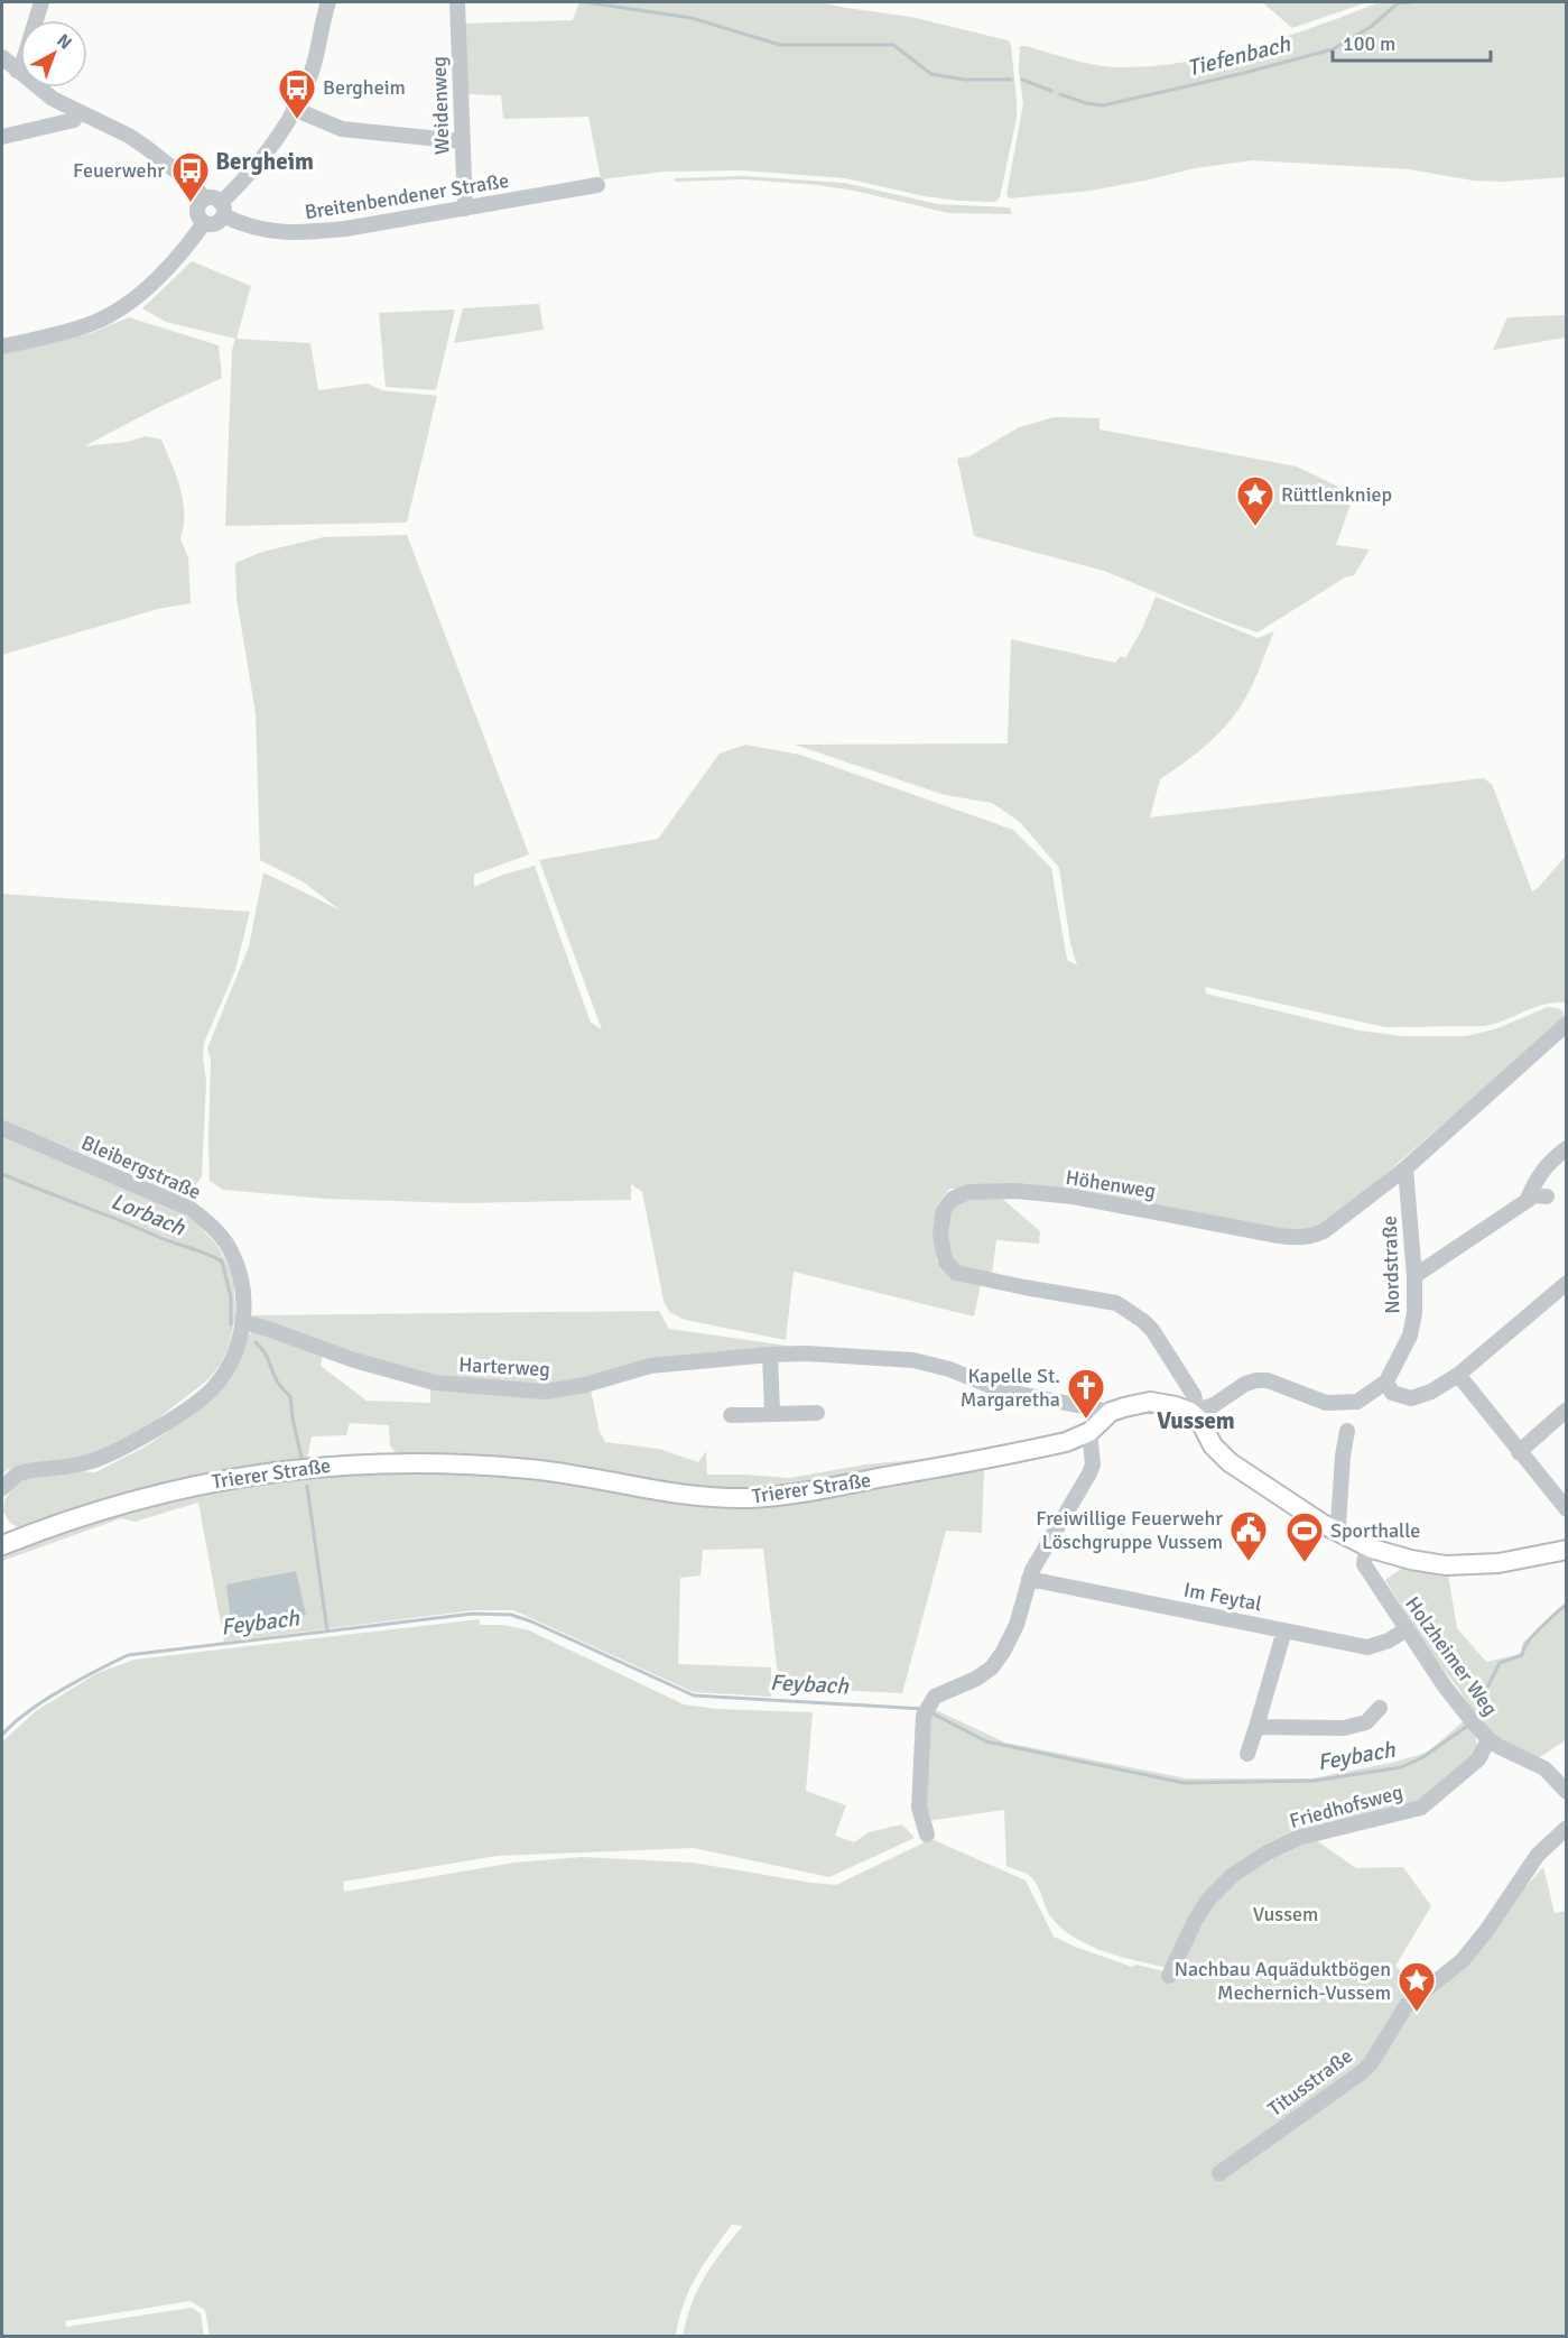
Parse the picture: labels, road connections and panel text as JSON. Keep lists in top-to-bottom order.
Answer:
{
  "streets": {
    "main road": ["Trierer Straße"],
    "street": [
      "Weidenweg",
      "Breitenbendener Straße",
      "Bleibergstraße",
      "Höhenweg",
      "Nordstraße",
      "Harterweg",
      "Im Feytal",
      "Holzheimer Weg",
      "Friedhofsweg",
      "Titusstraße"
    ]
  },
  "crossings": [
    ["Weidenweg", "Breitenbendener Straße"],
    ["Bleibergstraße", "Harterweg"],
    ["Höhenweg", "Nordstraße"],
    ["Höhenweg", "Trierer Straße"],
    ["Nordstraße", "Trierer Straße"],
    ["Harterweg", "Trierer Straße"],
    ["Im Feytal", "Holzheimer Weg"],
    ["Holzheimer Weg", "Friedhofsweg"]
  ],
  "districts": ["Bergheim", "Vussem"],
  "water": ["Tiefenbach", "Lorbach", "Feybach"],
  "parks": ["Vussem"],
  "places": {
    "bus stop": ["Bergheim", "Feuerwehr"],
    "place": ["Rüttlenkniep", "Nachbau Aquäduktbögen Mechernich-Vussem"],
    "church": ["Kapelle St. Margaretha"],
    "public building": ["Freiwillige Feuerwehr Löschgruppe Vussem"],
    "sports": ["Sporthalle"]
  },
  "scale_bar": "100 m",
  "north": "top right"
}
